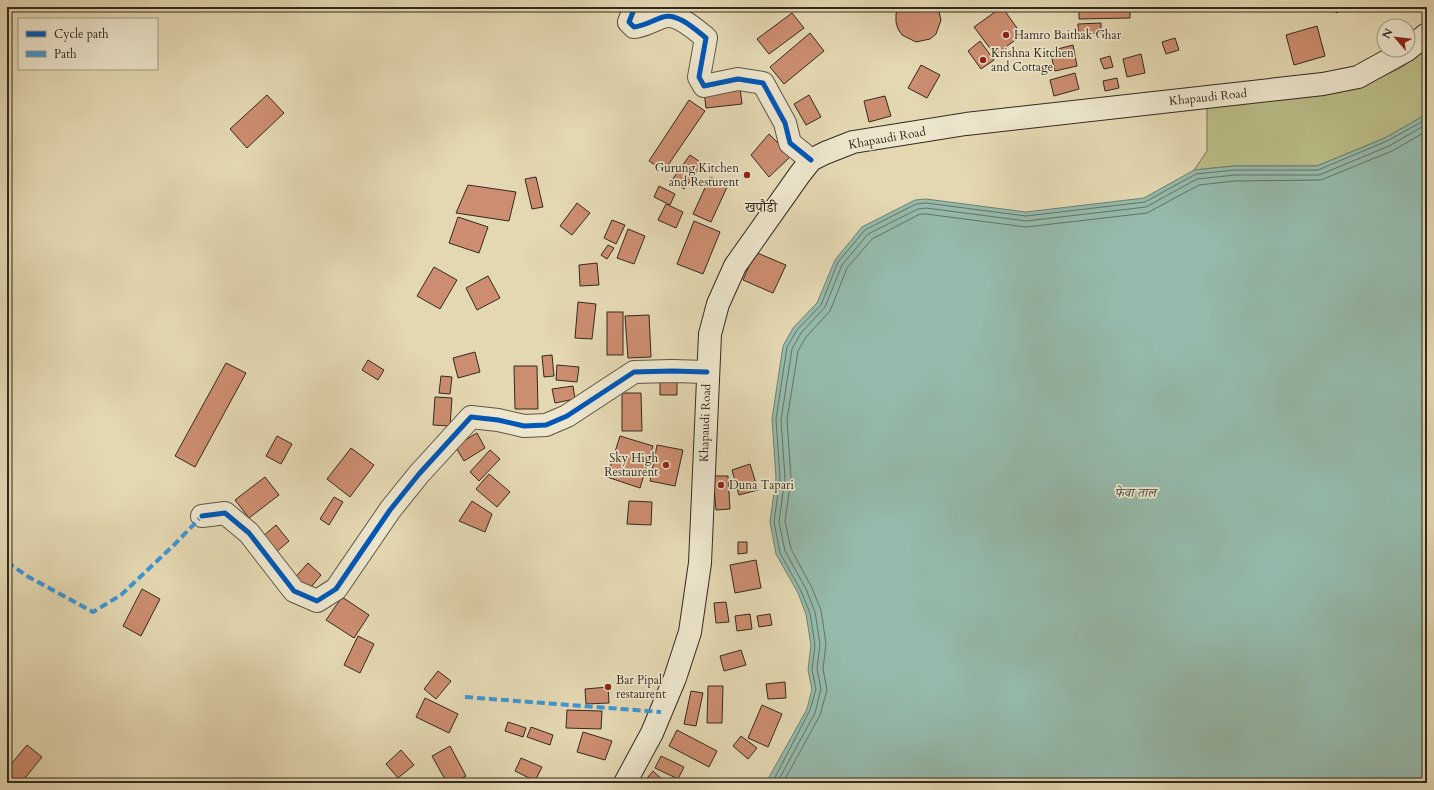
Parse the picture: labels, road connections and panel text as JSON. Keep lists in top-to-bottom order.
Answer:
{
  "streets": {
    "main road": ["Khapaudi Road"]
  },
  "districts": ["खपौडी"],
  "water": ["फेवा ताल"],
  "places": [
    "Hamro Baithak Ghar",
    "Krishna Kitchen and Cottage",
    "Gurung Kitchen and Resturent",
    "Sky High Restaurent",
    "Duna Tapari",
    "Bar Pipal restaurent"
  ],
  "legend": ["Cycle path", "Path"],
  "north": "top left"
}
